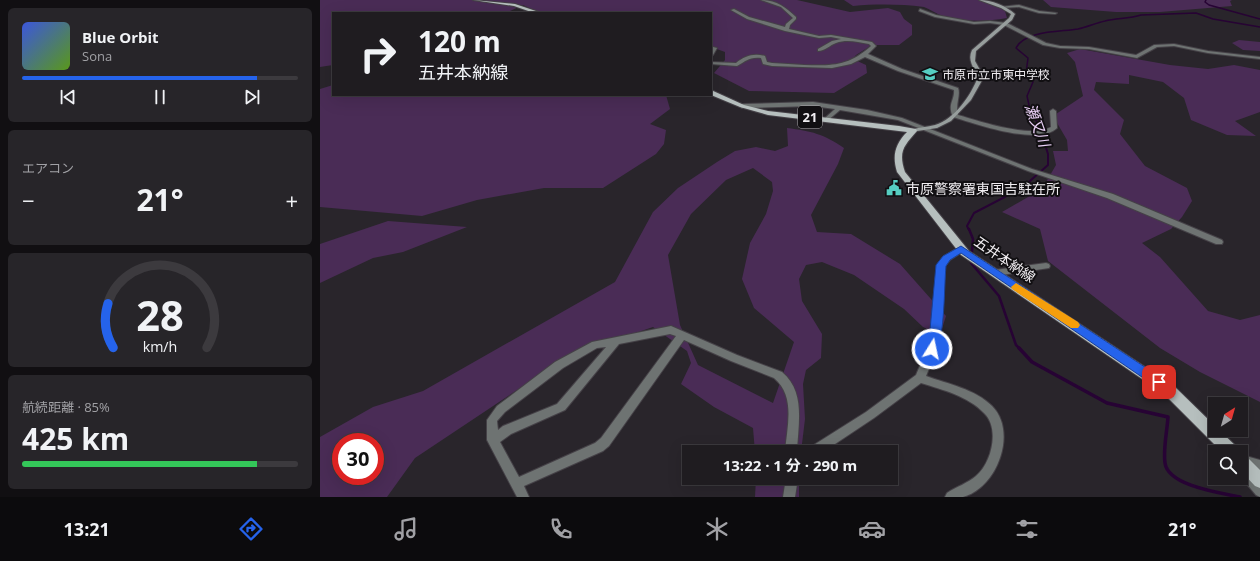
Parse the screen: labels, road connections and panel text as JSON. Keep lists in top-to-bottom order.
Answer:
{
  "streets": {
    "main road": ["21", "五井本納線"]
  },
  "crossings": [
    ["21", "五井本納線"]
  ],
  "water": ["瀬又川"],
  "places": {
    "school or university": ["市原市立市東中学校"],
    "public building": ["市原警察署東国吉駐在所"]
  },
  "north": "top right",
  "page": {
    "turn": ["120 m", "五井本納線"],
    "song": ["Blue Orbit", "Sona"],
    "tile": [
      "エアコン",
      ["航続距離 · 85%", "425 km"]
    ],
    "heat": ["−", "21°", "+"],
    "limit": "30",
    "trip": "13:22 · 1 分 · 290 m",
    "tabs": ["13:21", "21°"],
    "gauge": ["28", "km/h"]
  }
}
